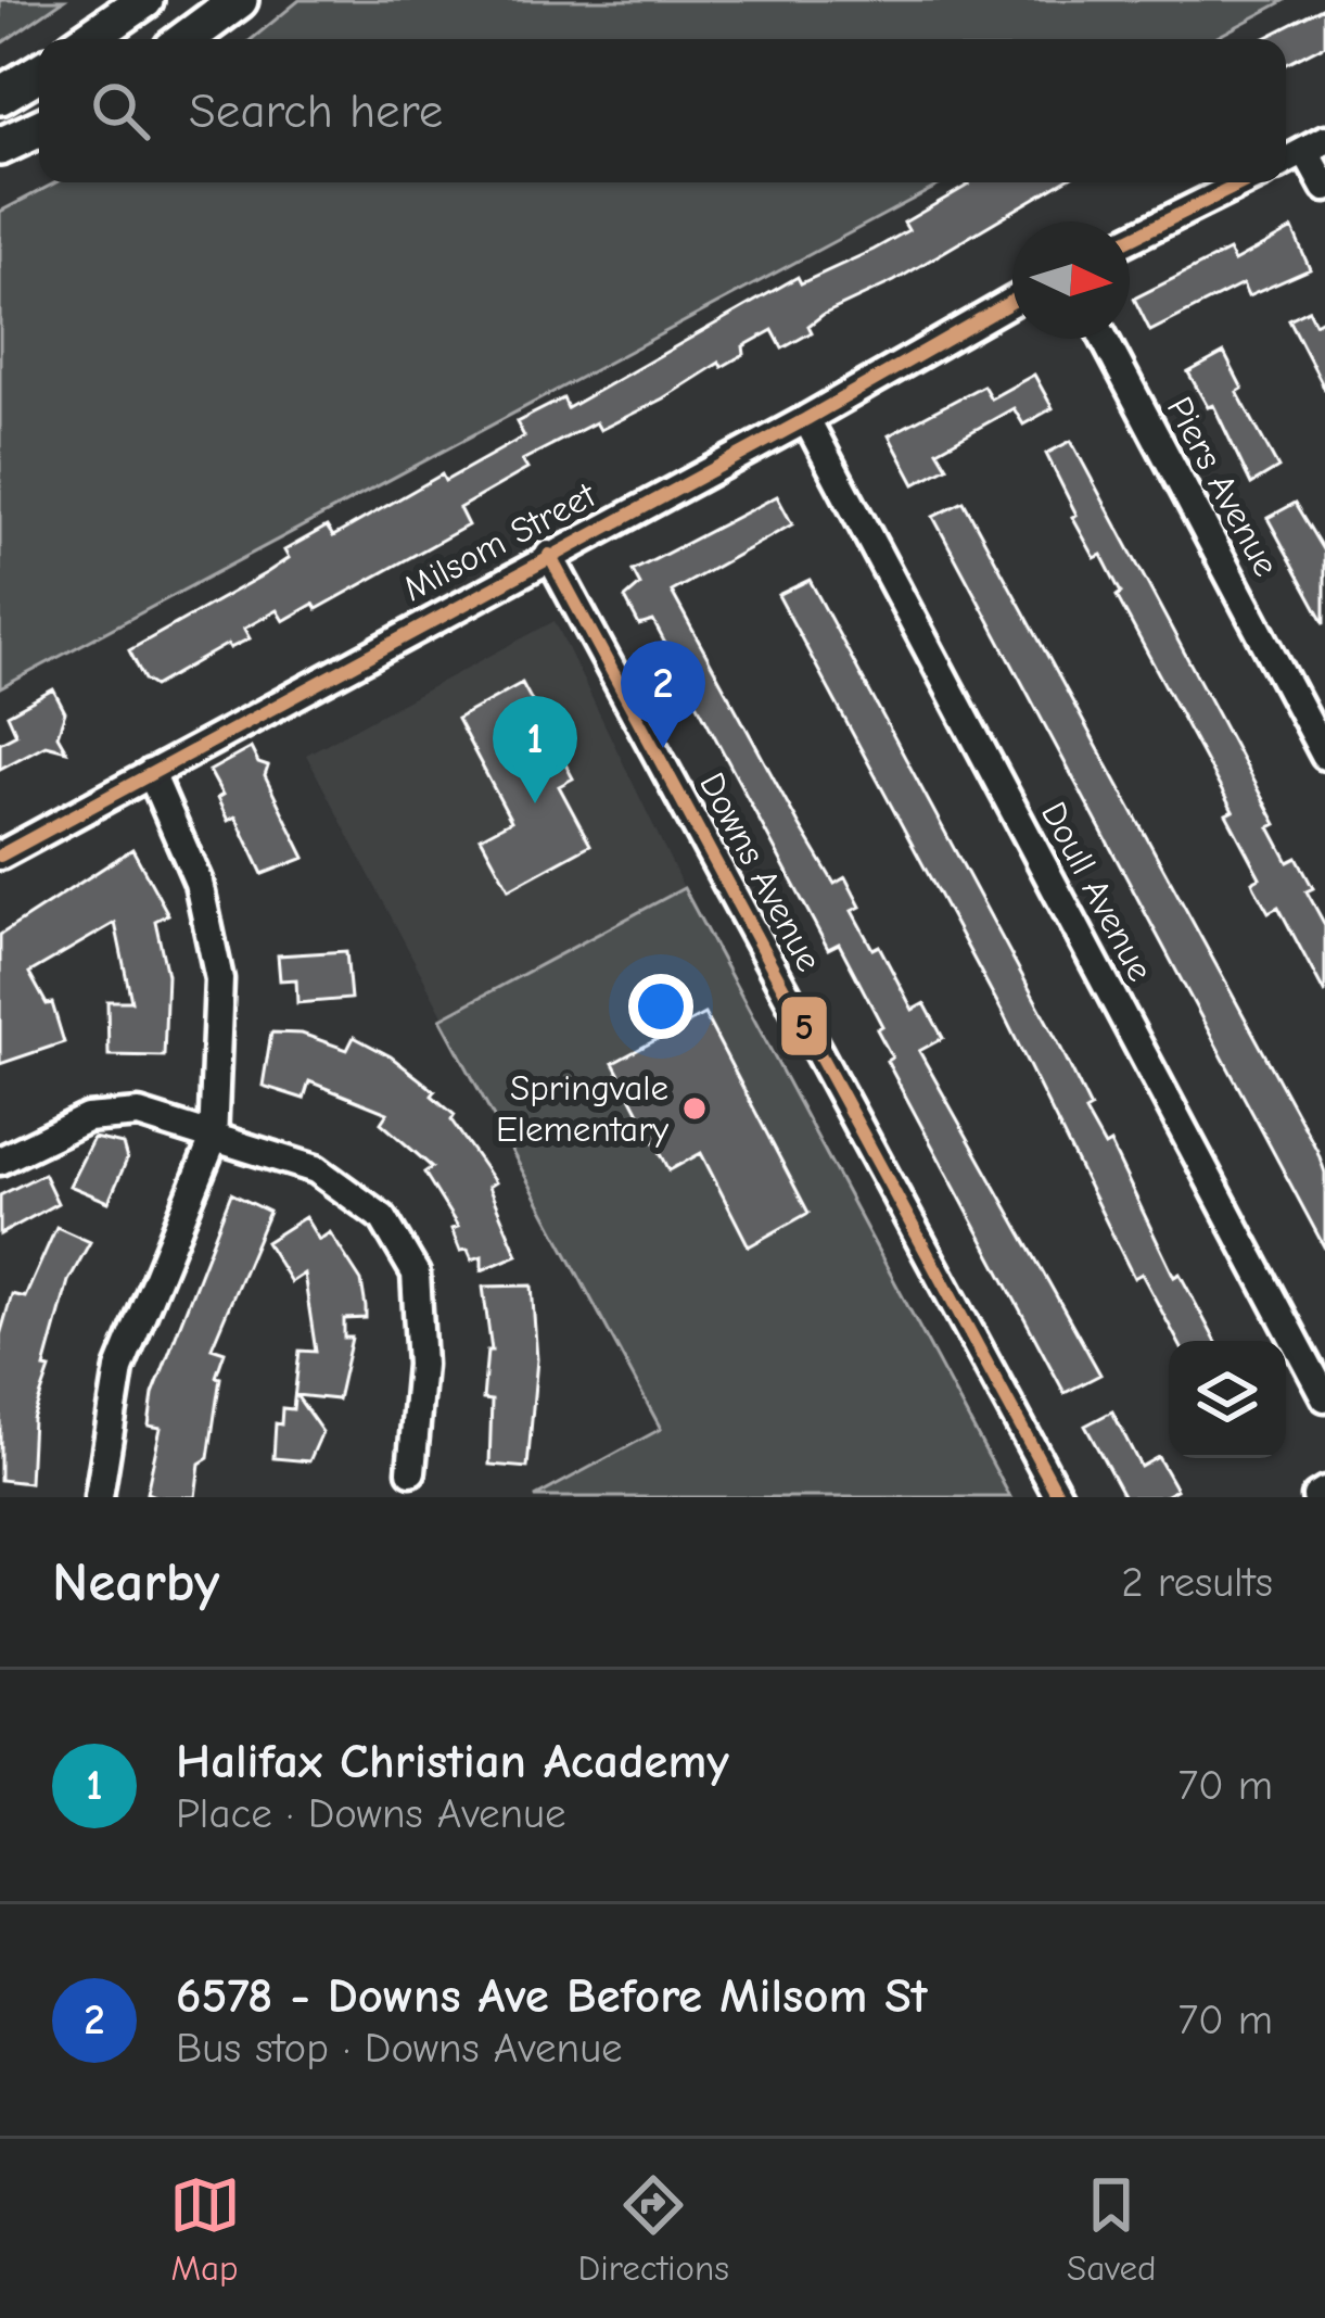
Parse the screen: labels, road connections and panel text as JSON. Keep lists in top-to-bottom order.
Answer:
{
  "streets": {
    "street": [
      "Piers Avenue",
      "Milsom Street",
      "Downs Avenue",
      "Doull Avenue"
    ]
  },
  "crossings": [
    ["Milsom Street", "Downs Avenue"],
    ["Milsom Street", "Doull Avenue"]
  ],
  "places": ["Springvale Elementary"],
  "lines": ["transit line 5"],
  "north": "right",
  "page": {
    "search": "Search here",
    "pins": ["2", "1"],
    "heading": ["Nearby", "2 results"],
    "list": [
      {
        "mark": "1",
        "name": "Halifax Christian Academy",
        "note": "Place · Downs Avenue",
        "value": "70 m"
      },
      {
        "mark": "2",
        "name": "6578 - Downs Ave Before Milsom St",
        "note": "Bus stop · Downs Avenue",
        "value": "70 m"
      }
    ],
    "nav": ["Map", "Directions", "Saved"]
  }
}
